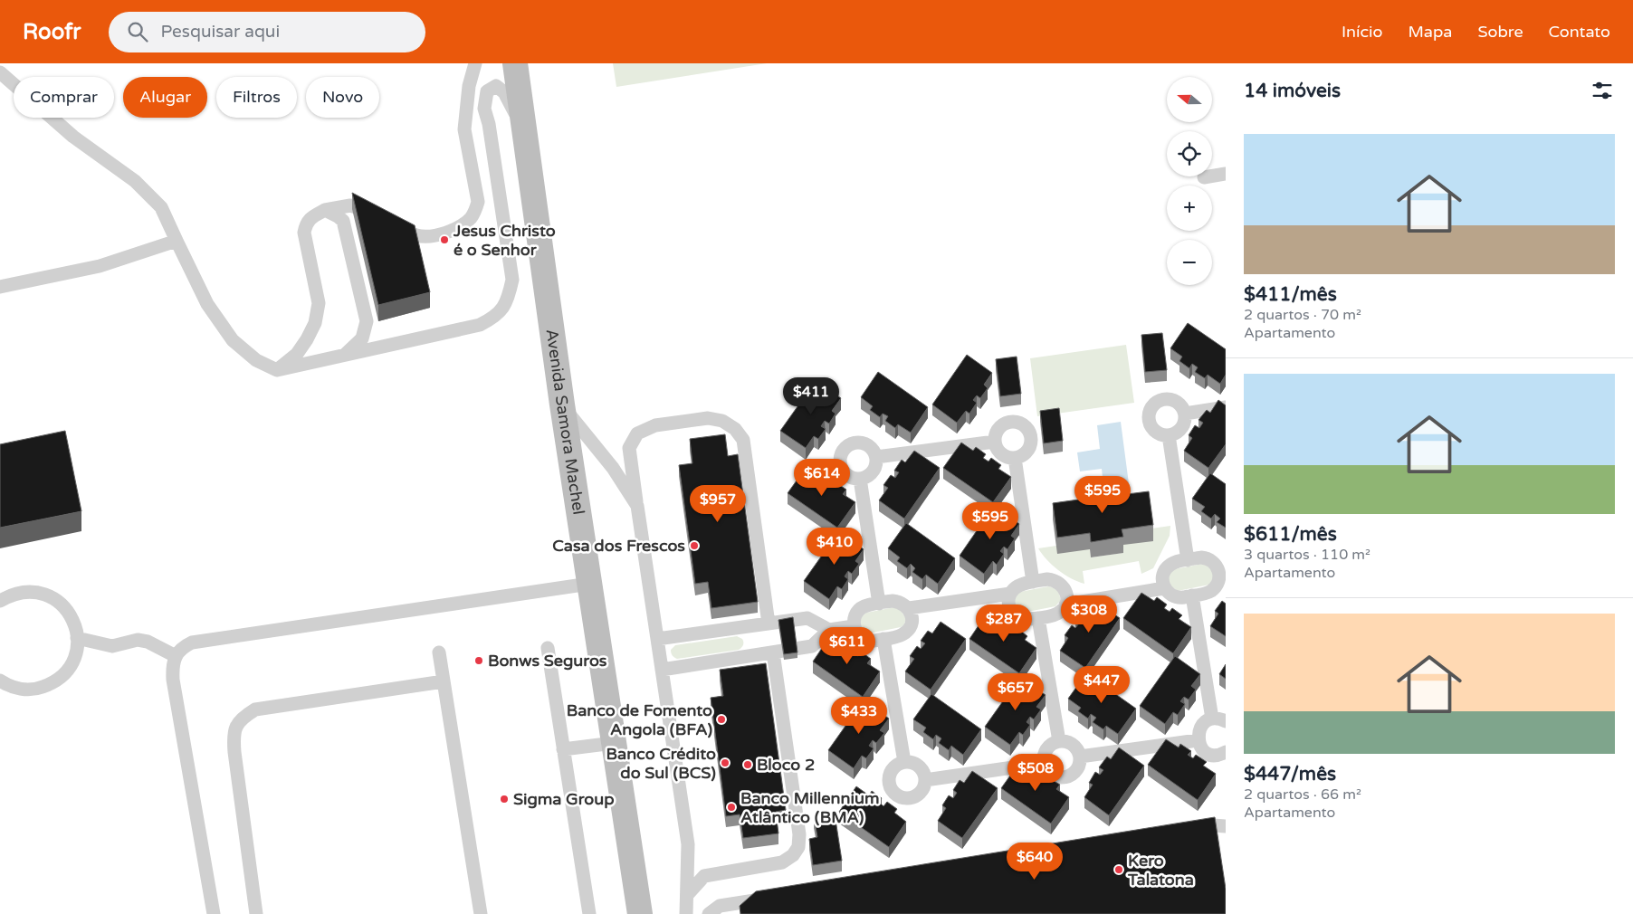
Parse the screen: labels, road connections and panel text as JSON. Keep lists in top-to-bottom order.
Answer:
{
  "streets": {
    "main road": ["Avenida Samora Machel"]
  },
  "places": [
    "Jesus Christo é o Senhor",
    "Casa dos Frescos",
    "Bonws Seguros",
    "Banco de Fomento Angola (BFA)",
    "Banco Crédito do Sul (BCS)",
    "Bloco 2",
    "Sigma Group",
    "Banco Millennium Atlântico (BMA)",
    "Kero Talatona"
  ],
  "north": "left",
  "page": {
    "header": "Roofr",
    "search": "Pesquisar aqui",
    "nav": [
      "Início",
      "Mapa",
      "Sobre",
      "Contato"
    ],
    "heading": "14 imóveis",
    "map_buttons": ["+", "−"],
    "chip": [
      "Comprar",
      "Alugar",
      "Filtros",
      "Novo"
    ],
    "list": [
      {
        "name": "$411/mês",
        "note": "2 quartos · 70 m² · Apartamento"
      },
      {
        "name": "$611/mês",
        "note": "3 quartos · 110 m² · Apartamento"
      },
      {
        "name": "$447/mês",
        "note": "2 quartos · 66 m² · Apartamento"
      }
    ],
    "price": [
      "$411",
      "$614",
      "$595",
      "$957",
      "$595",
      "$410",
      "$308",
      "$287",
      "$611",
      "$447",
      "$657",
      "$433",
      "$508",
      "$640"
    ]
  }
}
